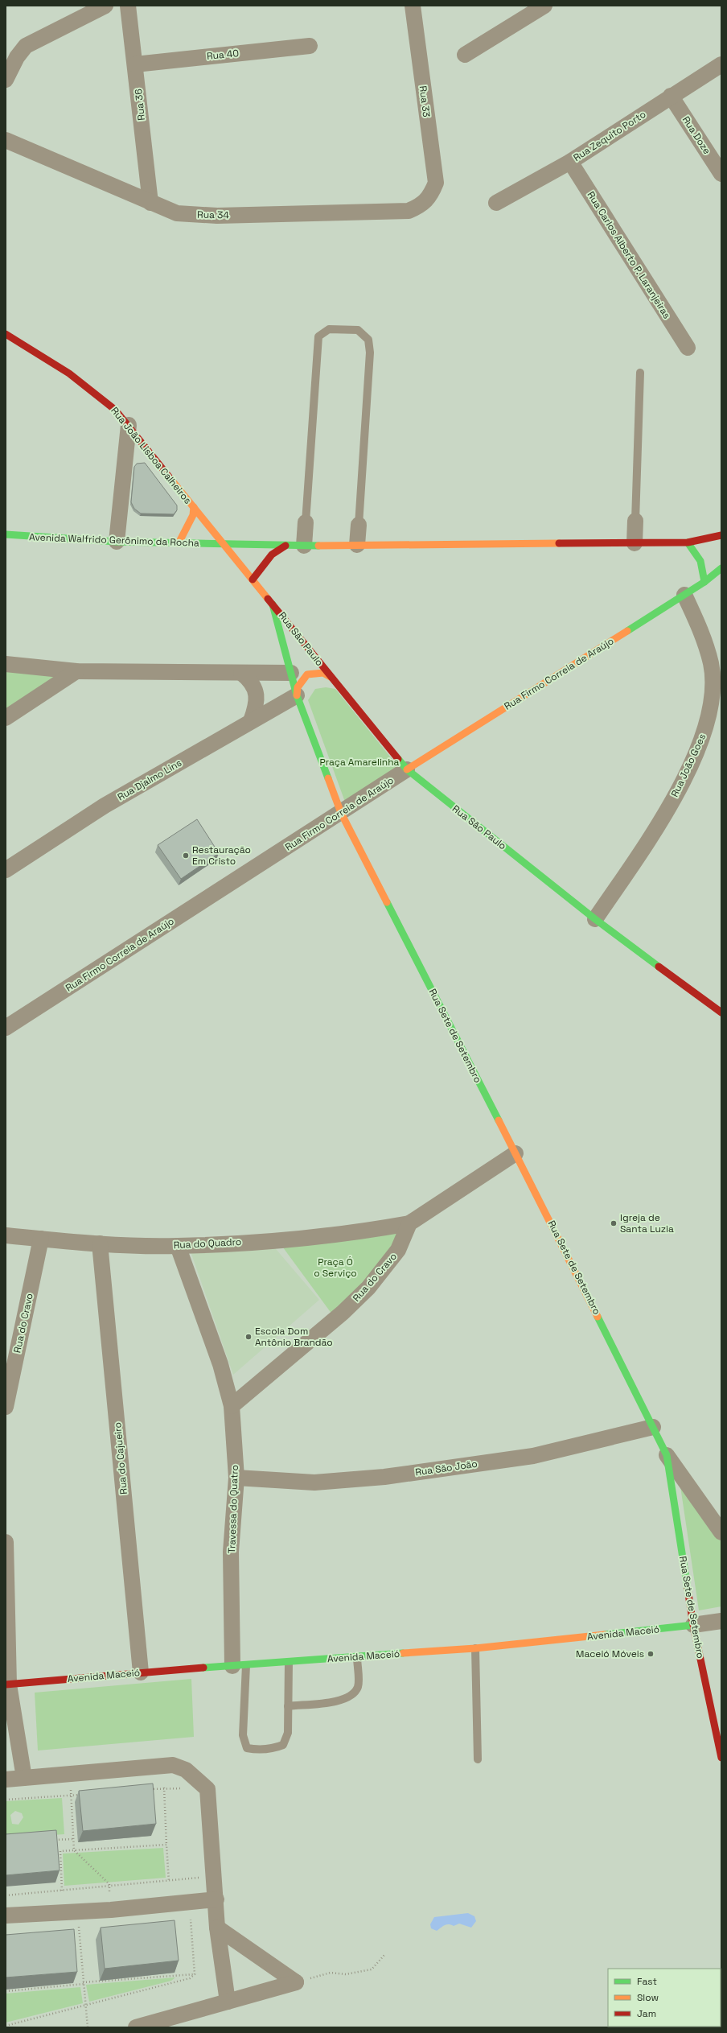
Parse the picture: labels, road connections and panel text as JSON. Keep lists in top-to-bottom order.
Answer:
{
  "streets": {
    "street": [
      "Rua 40",
      "Rua 33",
      "Rua 36",
      "Rua Doze",
      "Rua Zequito Porto",
      "Rua 34",
      "Rua Carlos Alberto P. Laranjeiras",
      "Rua João Lisboa Calheiros",
      "Avenida Walfrido Gerônimo da Rocha",
      "Rua São Paulo",
      "Rua Firmo Correia de Araújo",
      "Rua João Goes",
      "Rua Djalmo Lins",
      "Rua Sete de Setembro",
      "Rua do Quadro",
      "Rua do Cravo",
      "Rua do Cajueiro",
      "Rua São João",
      "Travessa do Quatro",
      "Avenida Maceió"
    ]
  },
  "crossings": [
    ["Rua 40", "Rua 36"],
    ["Rua 33", "Rua 34"],
    ["Rua 36", "Rua 34"],
    ["Rua Doze", "Rua Zequito Porto"],
    ["Rua Zequito Porto", "Rua Carlos Alberto P. Laranjeiras"],
    ["Rua João Lisboa Calheiros", "Avenida Walfrido Gerônimo da Rocha"],
    ["Rua João Lisboa Calheiros", "Rua São Paulo"],
    ["Rua João Lisboa Calheiros", "Rua Sete de Setembro"],
    ["Rua São Paulo", "Rua Firmo Correia de Araújo"],
    ["Rua São Paulo", "Rua João Goes"],
    ["Rua São Paulo", "Rua Sete de Setembro"],
    ["Rua Firmo Correia de Araújo", "Rua João Goes"],
    ["Rua Firmo Correia de Araújo", "Rua Sete de Setembro"],
    ["Rua Djalmo Lins", "Rua Sete de Setembro"],
    ["Rua Sete de Setembro", "Rua São João"],
    ["Rua Sete de Setembro", "Avenida Maceió"],
    ["Rua do Quadro", "Rua do Cravo"],
    ["Rua do Quadro", "Rua do Cajueiro"],
    ["Rua do Quadro", "Travessa do Quatro"],
    ["Rua do Cravo", "Travessa do Quatro"],
    ["Rua do Cajueiro", "Avenida Maceió"],
    ["Rua São João", "Travessa do Quatro"],
    ["Travessa do Quatro", "Avenida Maceió"]
  ],
  "parks": ["Praça Amarelinha", "Praça Ó o Serviço"],
  "places": [
    "Restauração Em Cristo",
    "Igreja de Santa Luzia",
    "Escola Dom Antônio Brandão",
    "Maceió Móveis"
  ],
  "legend": ["Fast", "Slow", "Jam"]
}
